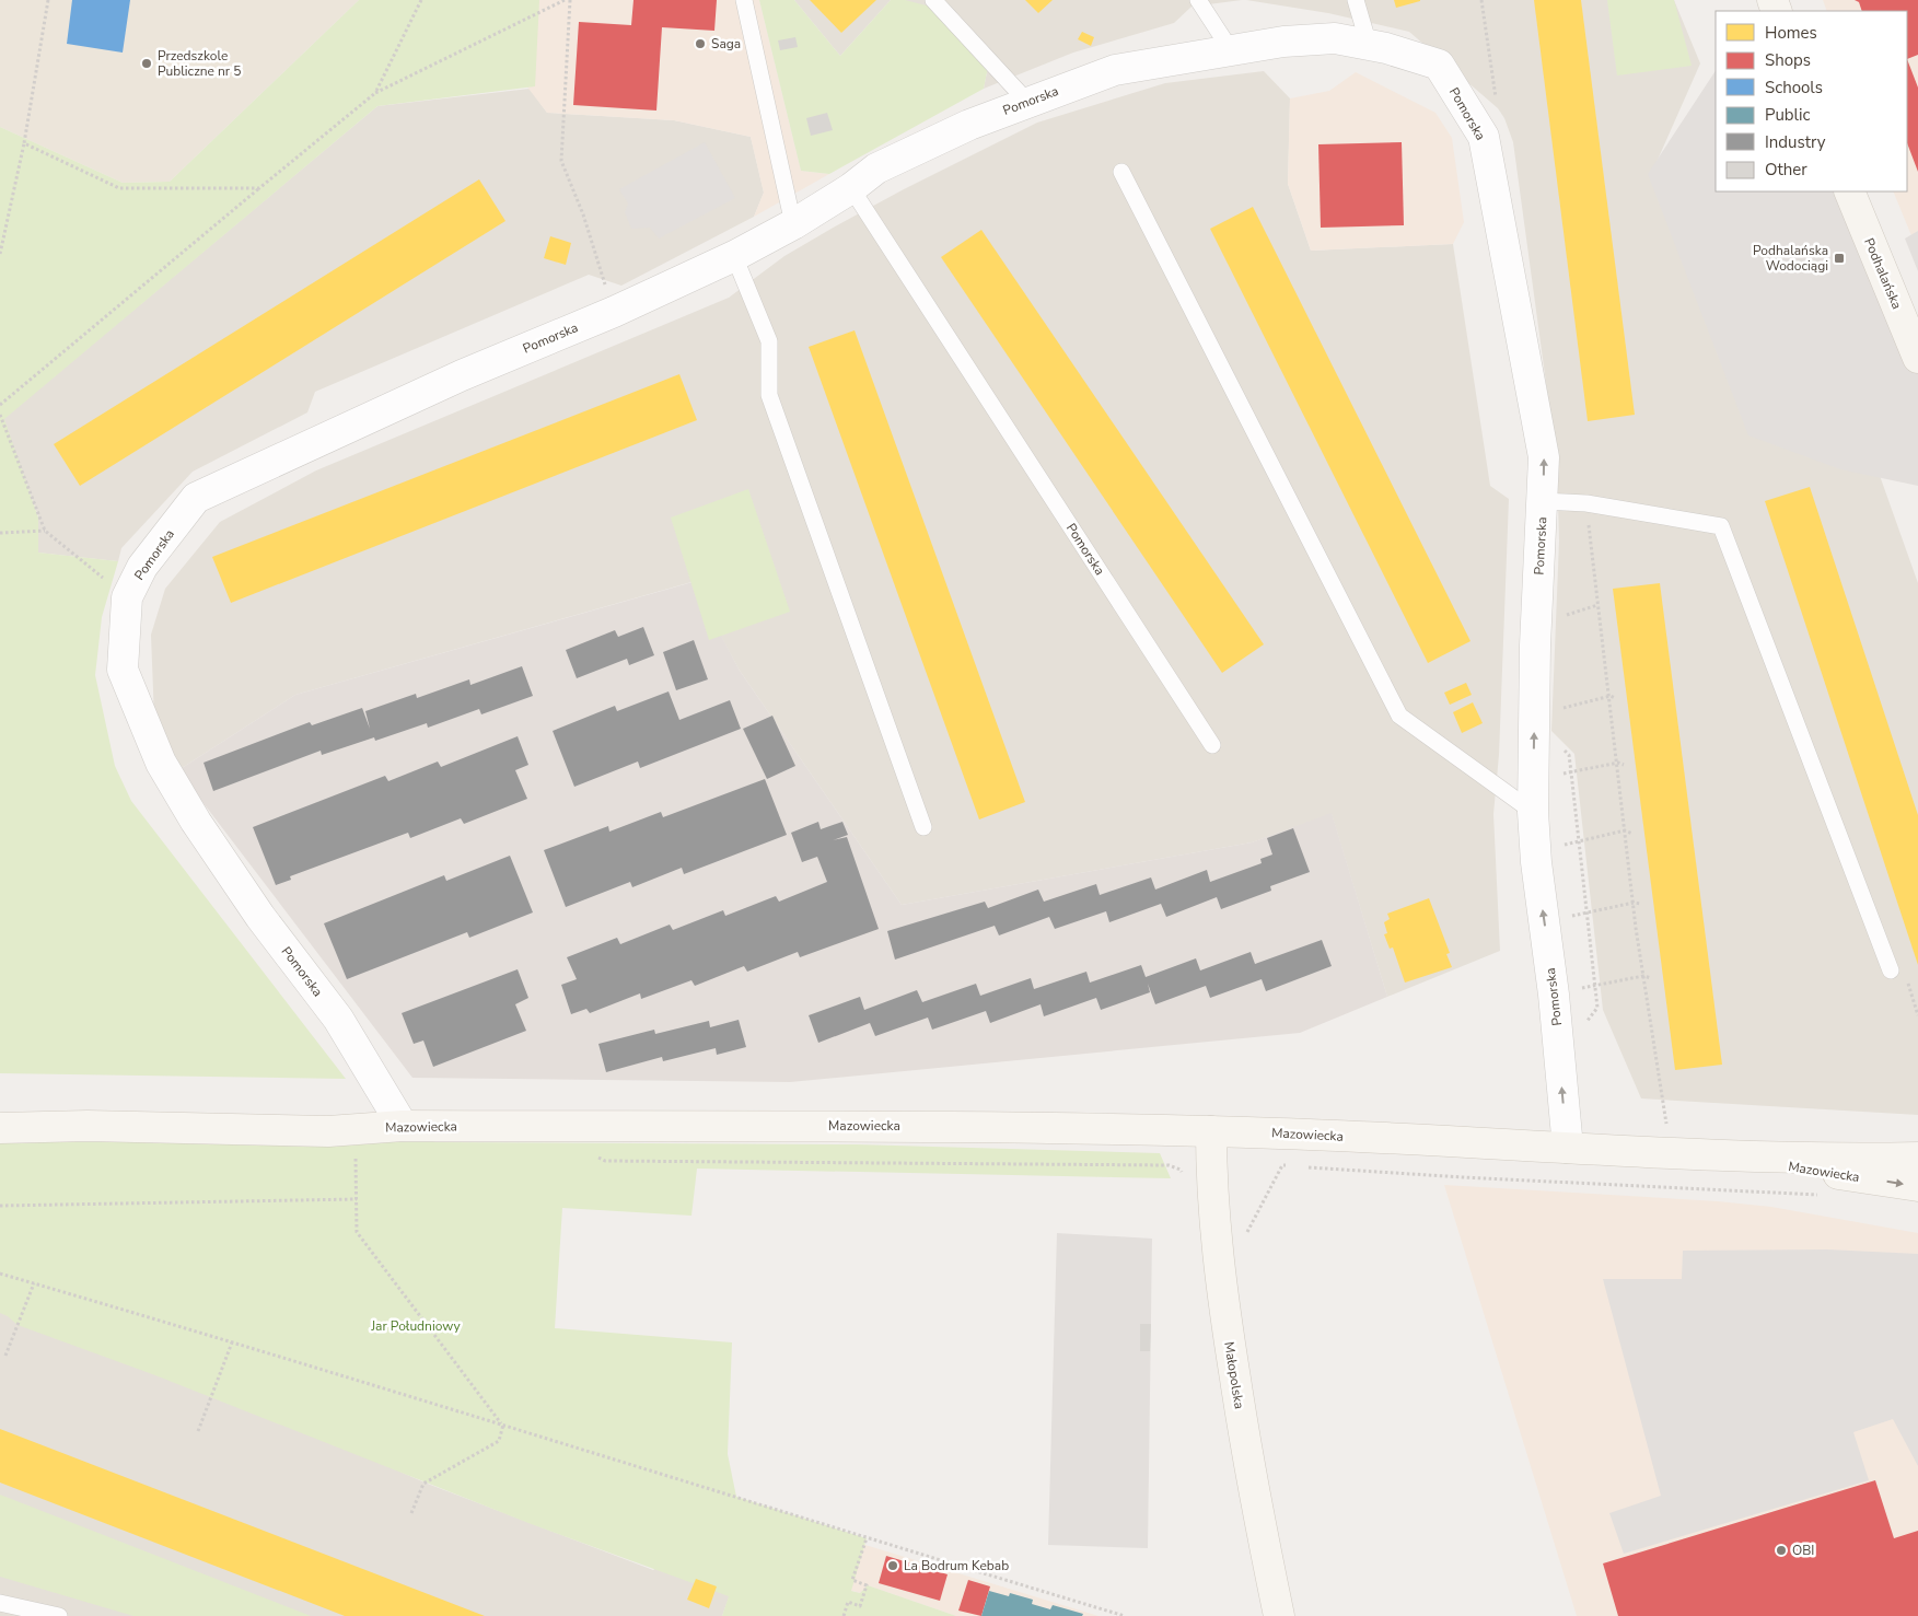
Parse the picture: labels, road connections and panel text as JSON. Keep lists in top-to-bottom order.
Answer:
{
  "streets": {
    "street": [
      "Pomorska",
      "Podhalańska",
      "Mazowiecka",
      "Małopolska"
    ]
  },
  "crossings": [
    ["Pomorska", "Mazowiecka"],
    ["Mazowiecka", "Małopolska"]
  ],
  "parks": ["Jar Południowy"],
  "places": {
    "other": [
      "Saga",
      "Przedszkole Publiczne nr 5",
      "OBI",
      "La Bodrum Kebab"
    ],
    "transit": ["Podhalańska Wodociągi"]
  },
  "legend": [
    "Homes",
    "Shops",
    "Schools",
    "Public",
    "Industry",
    "Other"
  ]
}
